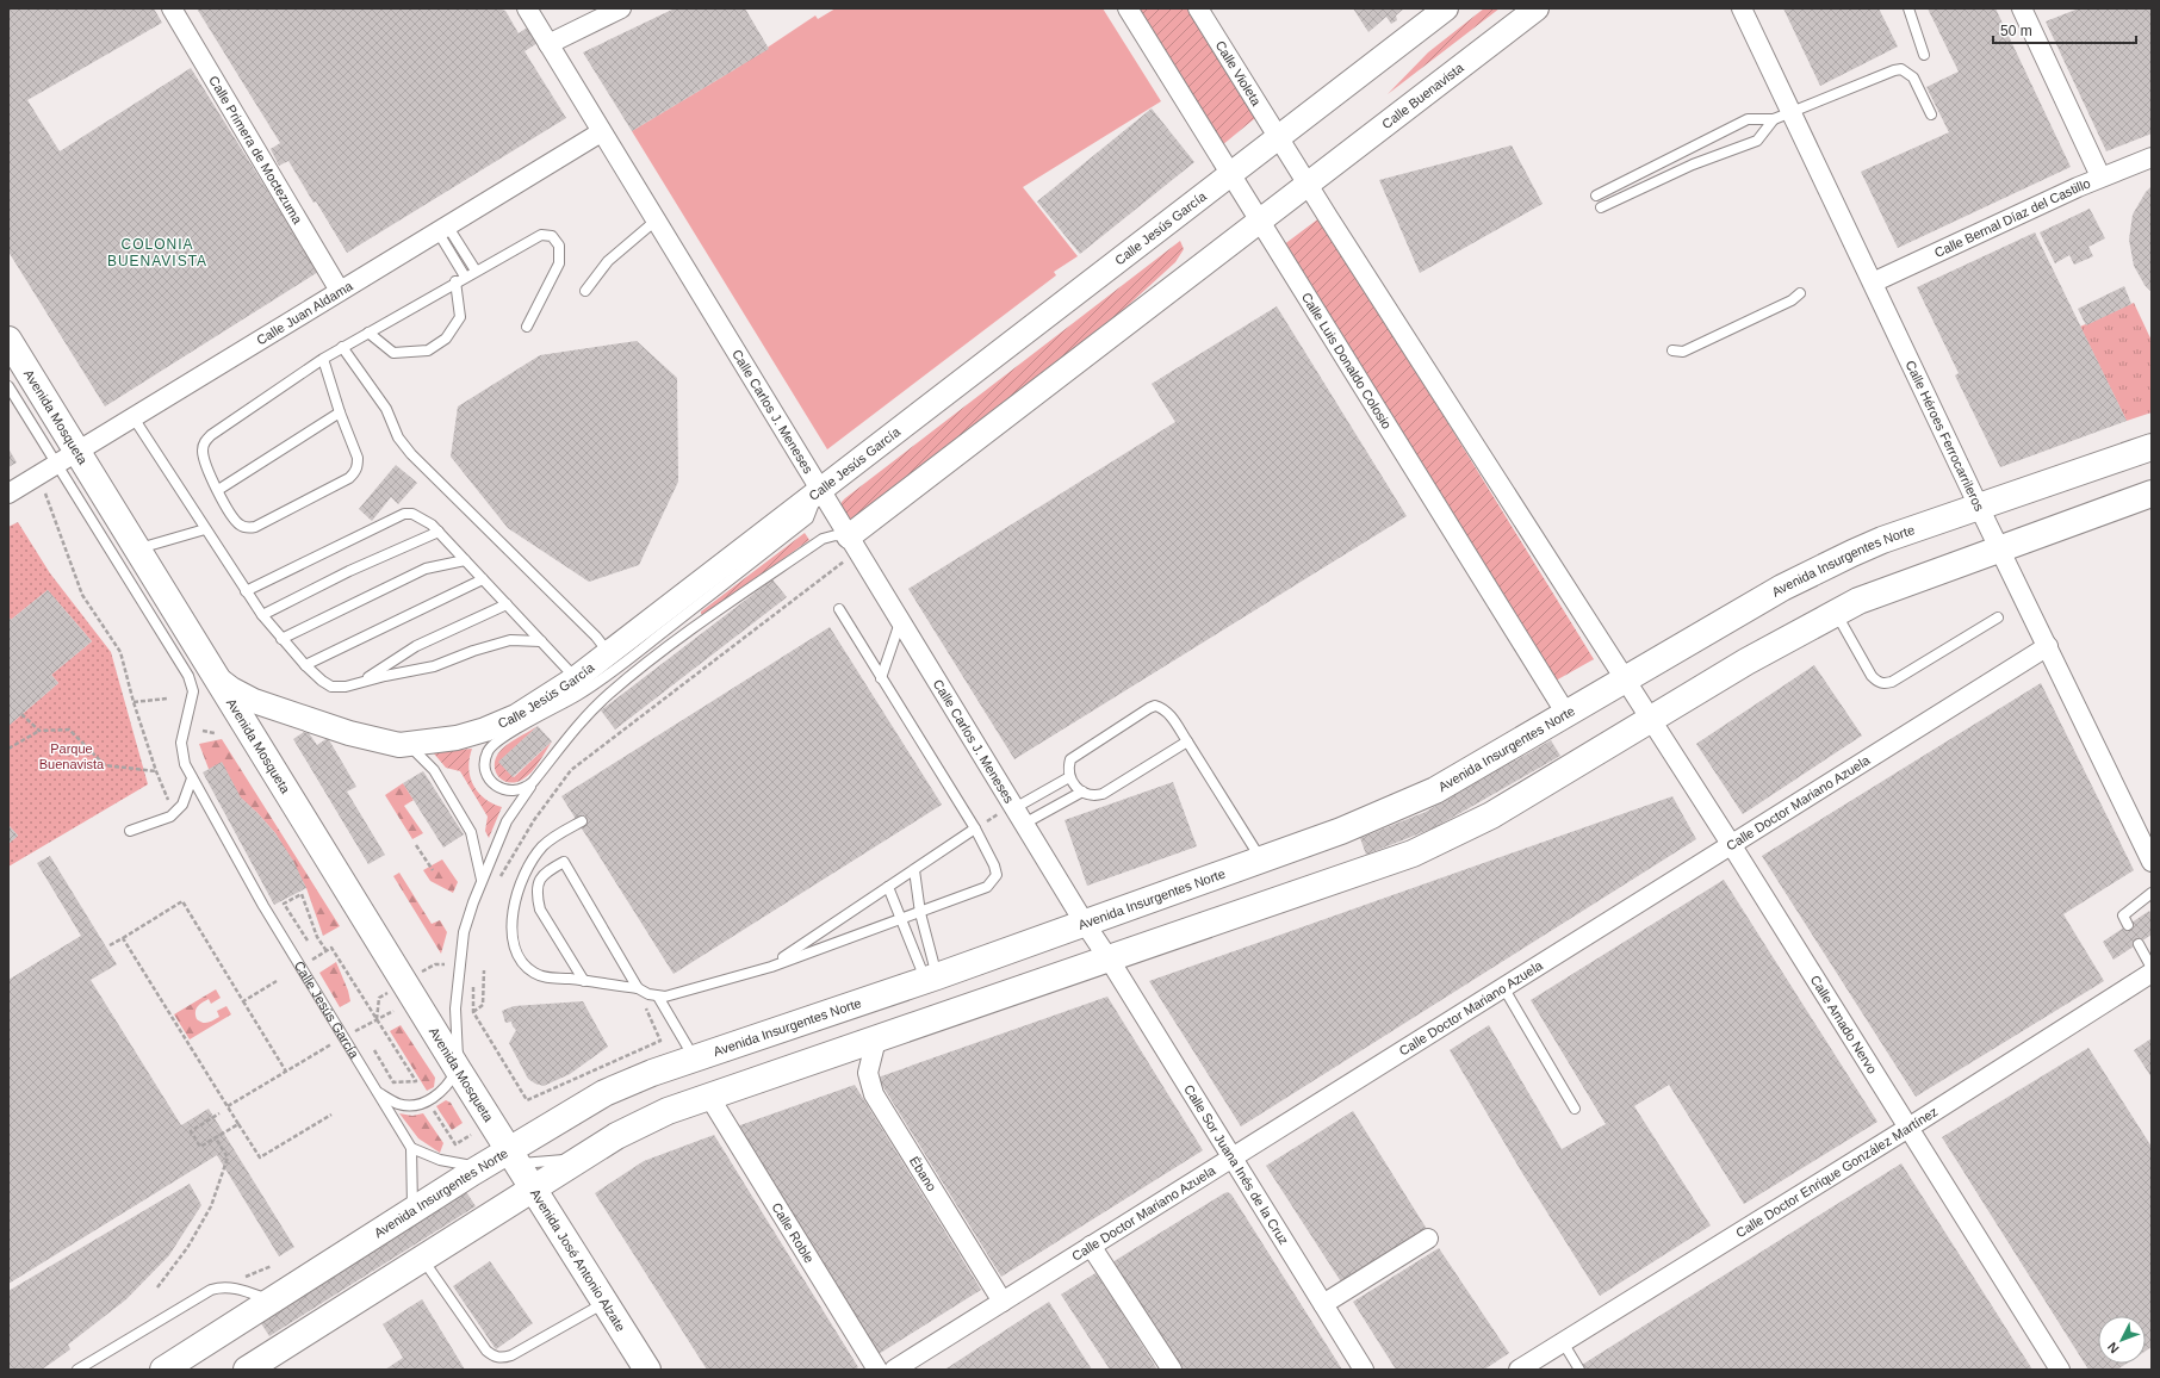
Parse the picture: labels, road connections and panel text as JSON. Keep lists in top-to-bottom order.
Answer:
{
  "streets": {
    "main road": ["Avenida Mosqueta", "Avenida Insurgentes Norte", "Avenida José Antonio Alzate"],
    "street": [
      "Calle Violeta",
      "Calle Buenavista",
      "Calle Primera de Moctezuma",
      "Calle Bernal Díaz del Castillo",
      "Calle Jesús García",
      "Calle Juan Aldama",
      "Calle Luis Donaldo Colosio",
      "Calle Carlos J. Meneses",
      "Calle Héroes Ferrocarrileros",
      "Calle Doctor Mariano Azuela",
      "Calle Amado Nervo",
      "Calle Sor Juana Inés de la Cruz",
      "Calle Doctor Enrique González Martínez",
      "Ébano",
      "Calle Roble"
    ]
  },
  "crossings": [
    ["Calle Violeta", "Calle Jesús García"],
    ["Calle Primera de Moctezuma", "Calle Juan Aldama"],
    ["Calle Bernal Díaz del Castillo", "Calle Héroes Ferrocarrileros"],
    ["Calle Jesús García", "Calle Juan Aldama"],
    ["Calle Jesús García", "Calle Luis Donaldo Colosio"],
    ["Calle Jesús García", "Calle Carlos J. Meneses"],
    ["Calle Jesús García", "Avenida Mosqueta"],
    ["Calle Jesús García", "Avenida Insurgentes Norte"],
    ["Calle Juan Aldama", "Calle Carlos J. Meneses"],
    ["Calle Juan Aldama", "Avenida Mosqueta"],
    ["Calle Luis Donaldo Colosio", "Avenida Insurgentes Norte"],
    ["Calle Carlos J. Meneses", "Avenida Insurgentes Norte"],
    ["Calle Carlos J. Meneses", "Calle Sor Juana Inés de la Cruz"],
    ["Avenida Mosqueta", "Avenida Insurgentes Norte"],
    ["Avenida Mosqueta", "Avenida José Antonio Alzate"],
    ["Calle Héroes Ferrocarrileros", "Avenida Insurgentes Norte"],
    ["Calle Héroes Ferrocarrileros", "Calle Doctor Mariano Azuela"],
    ["Avenida Insurgentes Norte", "Calle Amado Nervo"],
    ["Avenida Insurgentes Norte", "Avenida José Antonio Alzate"],
    ["Calle Doctor Mariano Azuela", "Calle Amado Nervo"],
    ["Calle Doctor Mariano Azuela", "Calle Sor Juana Inés de la Cruz"],
    ["Calle Doctor Mariano Azuela", "Ébano"],
    ["Calle Amado Nervo", "Calle Doctor Enrique González Martínez"]
  ],
  "districts": ["COLONIA BUENAVISTA"],
  "parks": ["Parque Buenavista"],
  "scale_bar": "50 m",
  "north": "bottom left"
}
